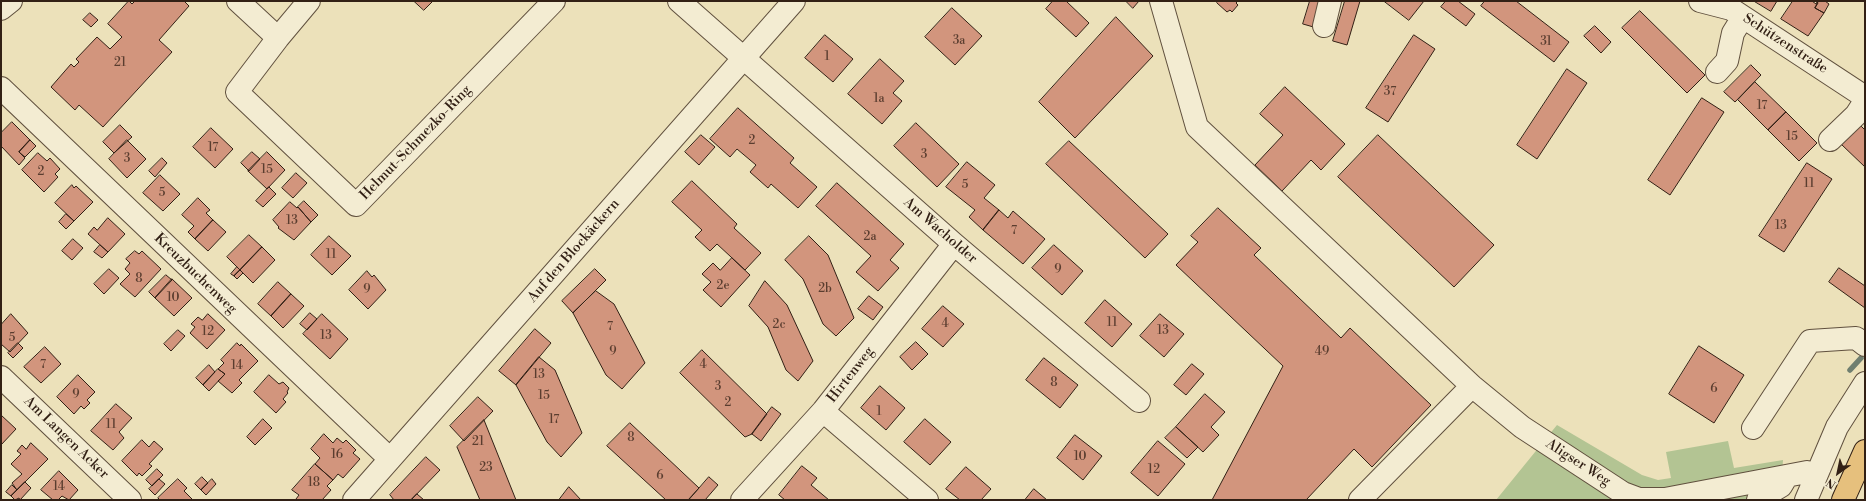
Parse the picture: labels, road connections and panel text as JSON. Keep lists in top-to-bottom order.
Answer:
{
  "streets": {
    "street": [
      "Schützenstraße",
      "Helmut-Schmezko-Ring",
      "Am Wacholder",
      "Auf den Blockäckern",
      "Kreuzbuchenweg",
      "Hirtenweg",
      "Am Langen Acker",
      "Aligser Weg"
    ]
  },
  "crossings": [
    ["Am Wacholder", "Auf den Blockäckern"],
    ["Am Wacholder", "Hirtenweg"],
    ["Auf den Blockäckern", "Kreuzbuchenweg"]
  ],
  "house_numbers": [
    "3a",
    "31",
    "1",
    "21",
    "37",
    "1a",
    "17",
    "15",
    "2",
    "17",
    "3",
    "3",
    "15",
    "2",
    "11",
    "5",
    "5",
    "13",
    "13",
    "7",
    "2a",
    "11",
    "9",
    "8",
    "2e",
    "2b",
    "9",
    "10",
    "11",
    "4",
    "2c",
    "7",
    "13",
    "12",
    "13",
    "5",
    "9",
    "49",
    "7",
    "4",
    "14",
    "13",
    "8",
    "3",
    "6",
    "9",
    "15",
    "2",
    "1",
    "17",
    "11",
    "8",
    "21",
    "16",
    "10",
    "23",
    "12",
    "6",
    "18",
    "14"
  ],
  "north": "bottom left"
}
